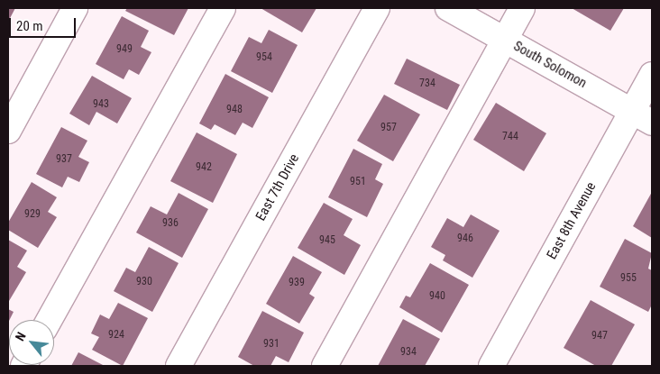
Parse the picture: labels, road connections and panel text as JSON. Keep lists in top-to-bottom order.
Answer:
{
  "streets": {
    "street": ["South Solomon", "East 7th Drive", "East 8th Avenue"]
  },
  "crossings": [
    ["South Solomon", "East 8th Avenue"]
  ],
  "house_numbers": [
    "949",
    "954",
    "734",
    "943",
    "948",
    "957",
    "744",
    "937",
    "942",
    "951",
    "929",
    "936",
    "946",
    "945",
    "955",
    "930",
    "939",
    "940",
    "924",
    "947",
    "931",
    "934"
  ],
  "scale_bar": "20 m",
  "north": "top left"
}
